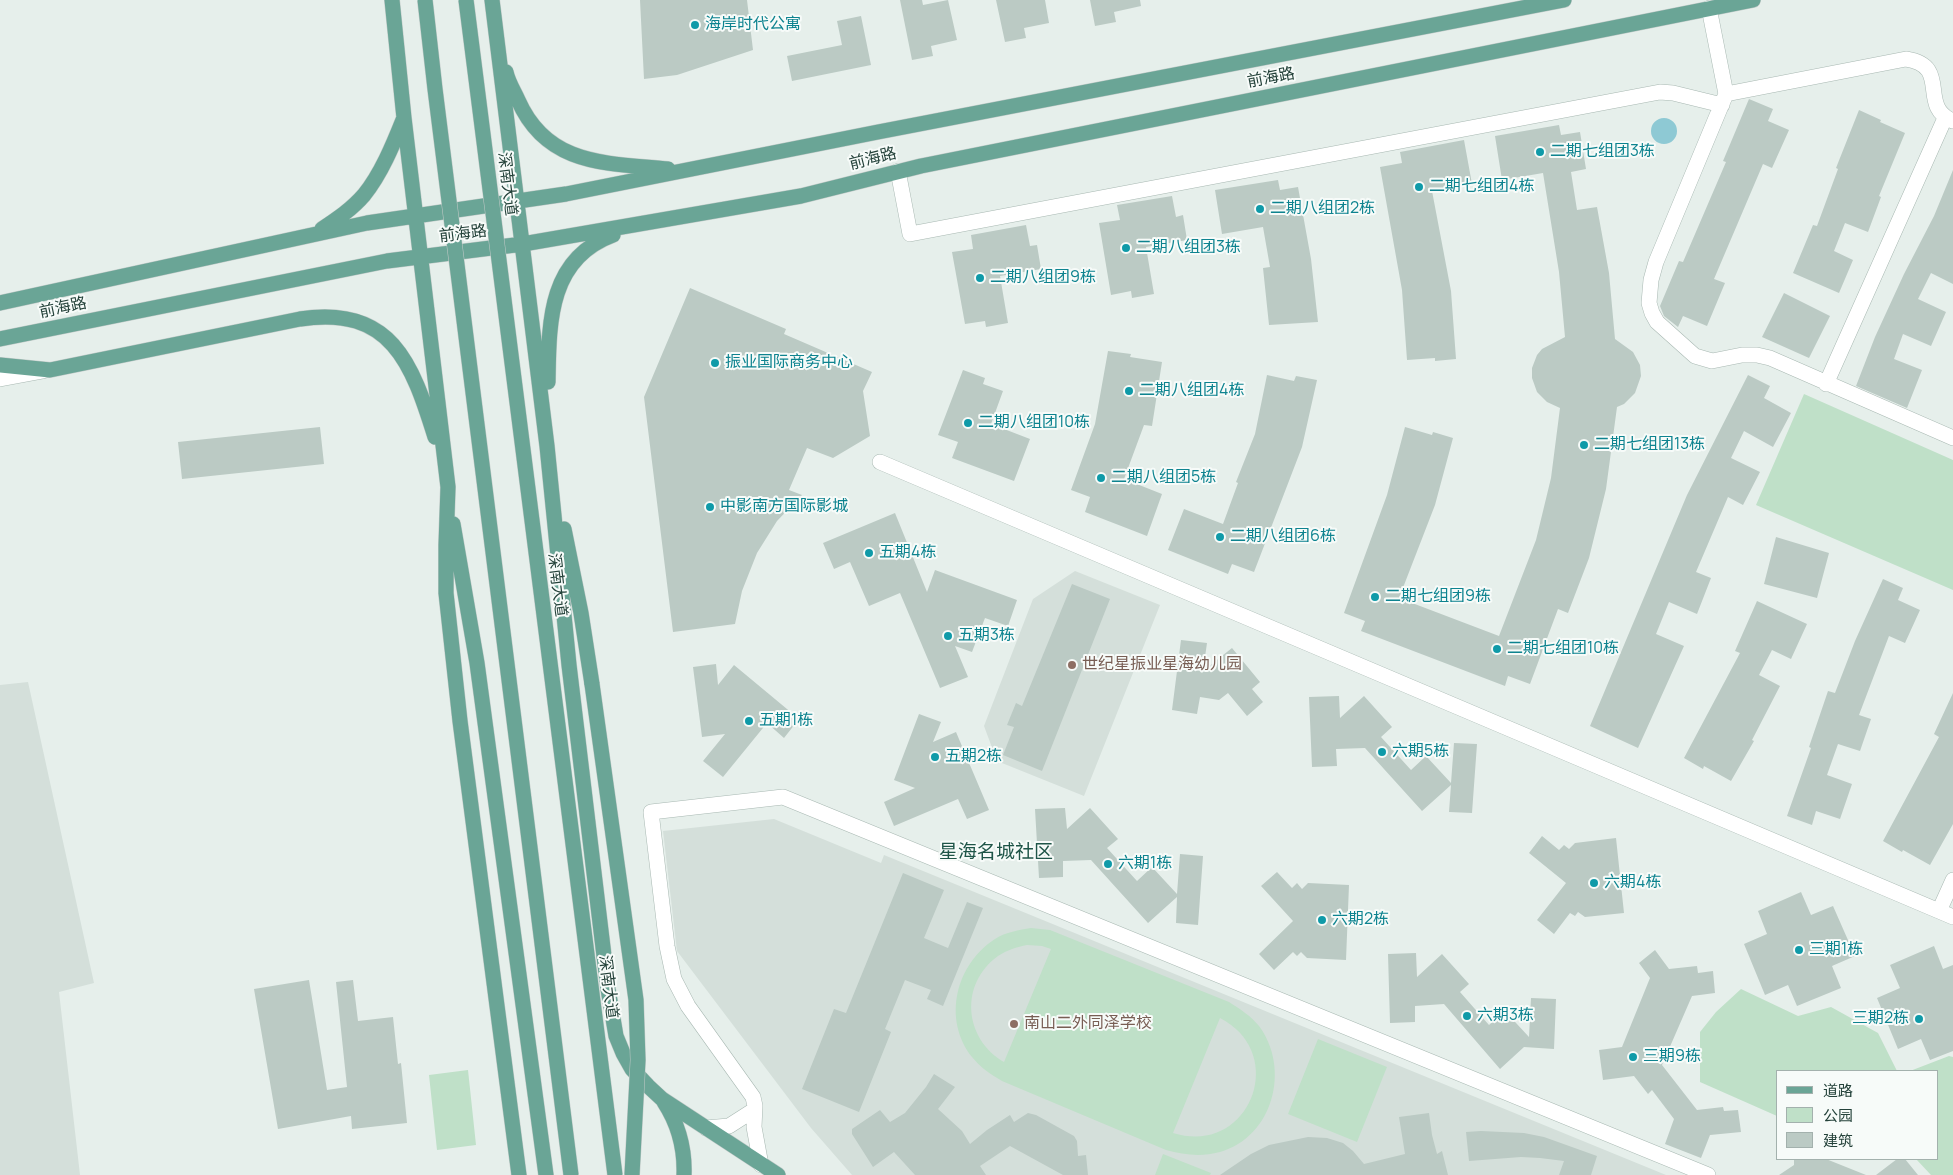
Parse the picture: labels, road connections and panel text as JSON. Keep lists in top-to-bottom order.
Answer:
{
  "streets": {
    "main road": ["前海路", "深南大道"]
  },
  "crossings": [
    ["前海路", "深南大道"]
  ],
  "districts": ["星海名城社区"],
  "places": [
    "海岸时代公寓",
    "二期七组团3栋",
    "二期七组团4栋",
    "二期八组团2栋",
    "二期八组团3栋",
    "二期八组团9栋",
    "振业国际商务中心",
    "二期八组团4栋",
    "二期八组团10栋",
    "二期七组团13栋",
    "二期八组团5栋",
    "中影南方国际影城",
    "二期八组团6栋",
    "五期4栋",
    "二期七组团9栋",
    "五期3栋",
    "二期七组团10栋",
    "世纪星振业星海幼儿园",
    "五期1栋",
    "六期5栋",
    "五期2栋",
    "六期1栋",
    "六期4栋",
    "六期2栋",
    "三期1栋",
    "六期3栋",
    "三期2栋",
    "南山二外同泽学校",
    "三期9栋"
  ],
  "legend": ["道路", "公园", "建筑"]
}
